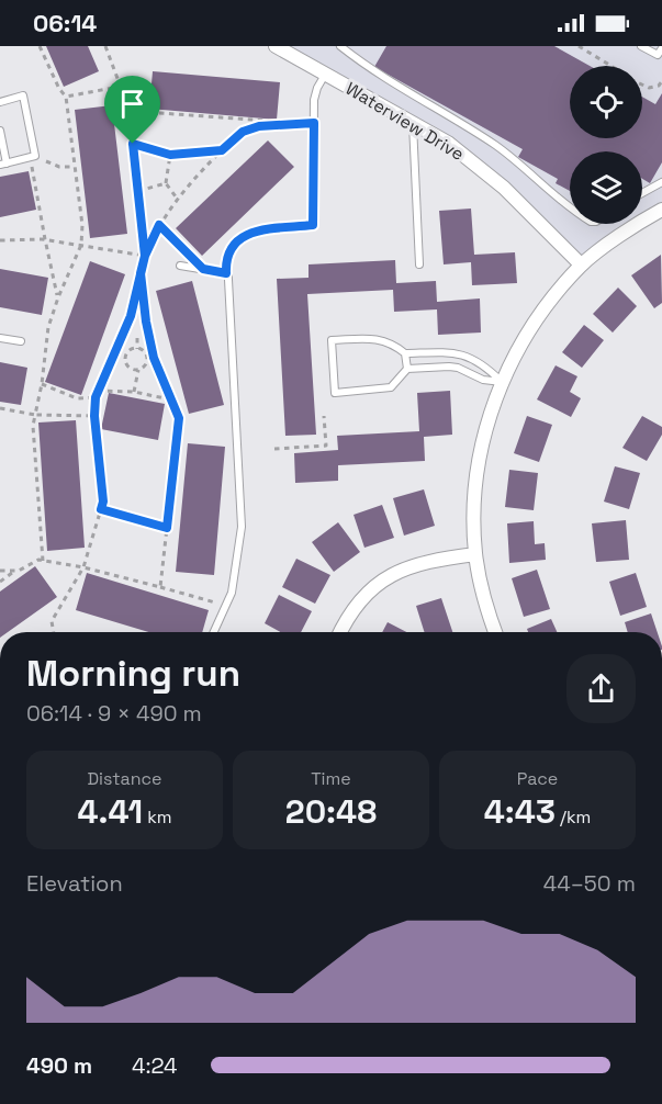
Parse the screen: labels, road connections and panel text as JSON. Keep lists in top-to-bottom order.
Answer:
{
  "streets": {
    "street": ["Waterview Drive"]
  },
  "page": {
    "status": "06:14",
    "heading": ["Morning run", "06:14 · 9 × 490 m"],
    "stats": [
      ["Distance", "4.41 km"],
      ["Time", "20:48"],
      ["Pace", "4:43 /km"]
    ],
    "chart": ["Elevation", "44–50 m"],
    "list": [
      {
        "name": "490 m",
        "note": "4:24"
      }
    ]
  }
}
